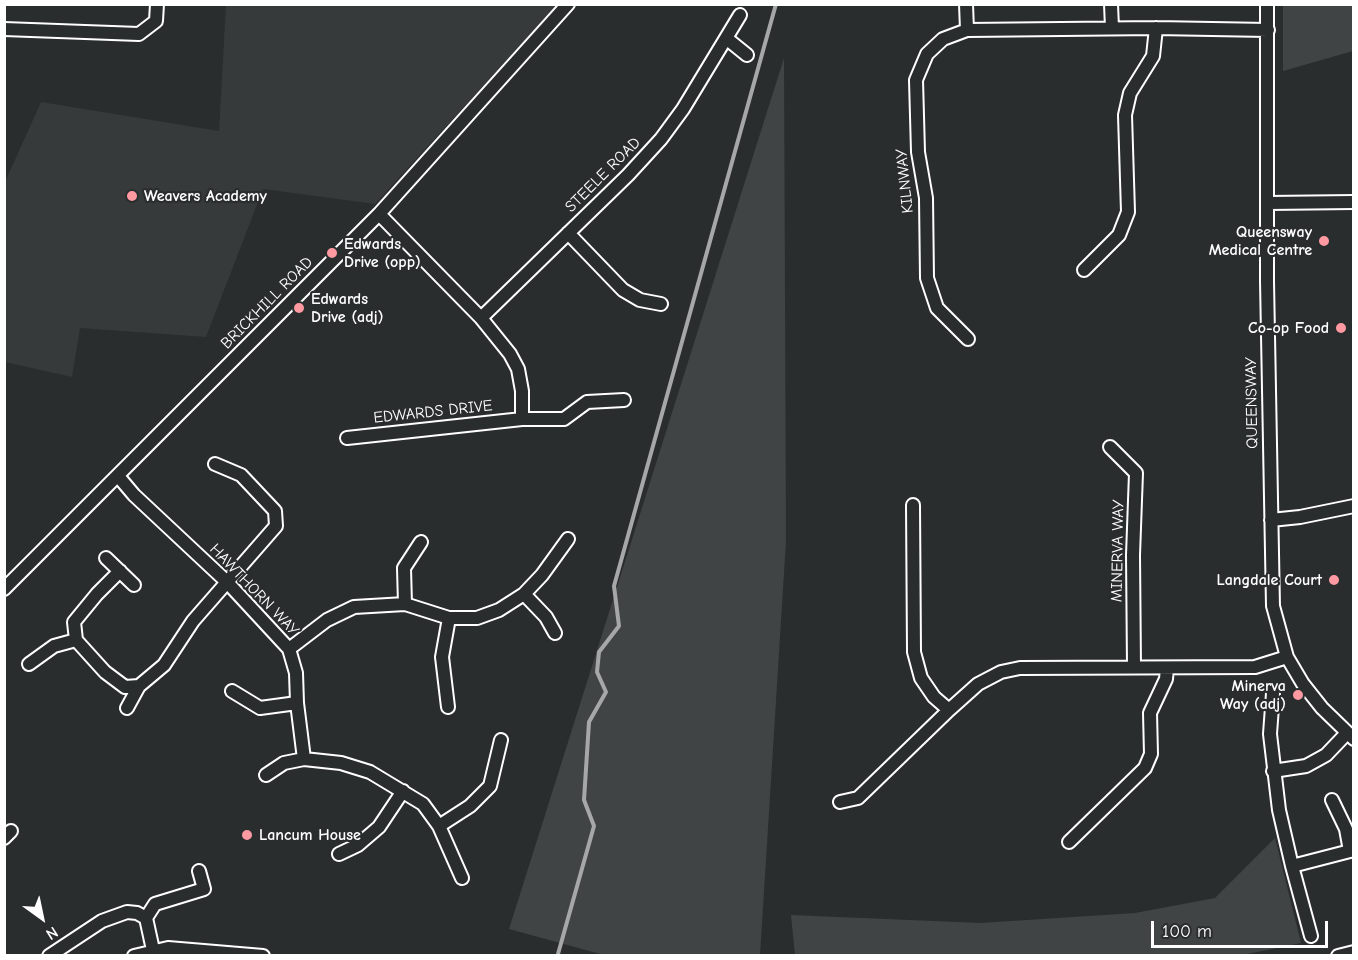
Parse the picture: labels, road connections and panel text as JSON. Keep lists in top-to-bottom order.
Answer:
{
  "streets": {
    "street": [
      "STEELE ROAD",
      "KILNWAY",
      "BRICKHILL ROAD",
      "QUEENSWAY",
      "EDWARDS DRIVE",
      "MINERVA WAY",
      "HAWTHORN WAY"
    ]
  },
  "crossings": [
    ["KILNWAY", "QUEENSWAY"],
    ["BRICKHILL ROAD", "HAWTHORN WAY"]
  ],
  "places": [
    "Weavers Academy",
    "Queensway Medical Centre",
    "Edwards Drive (opp)",
    "Edwards Drive (adj)",
    "Co-op Food",
    "Langdale Court",
    "Minerva Way (adj)",
    "Lancum House"
  ],
  "scale_bar": "100 m",
  "north": "bottom right"
}
